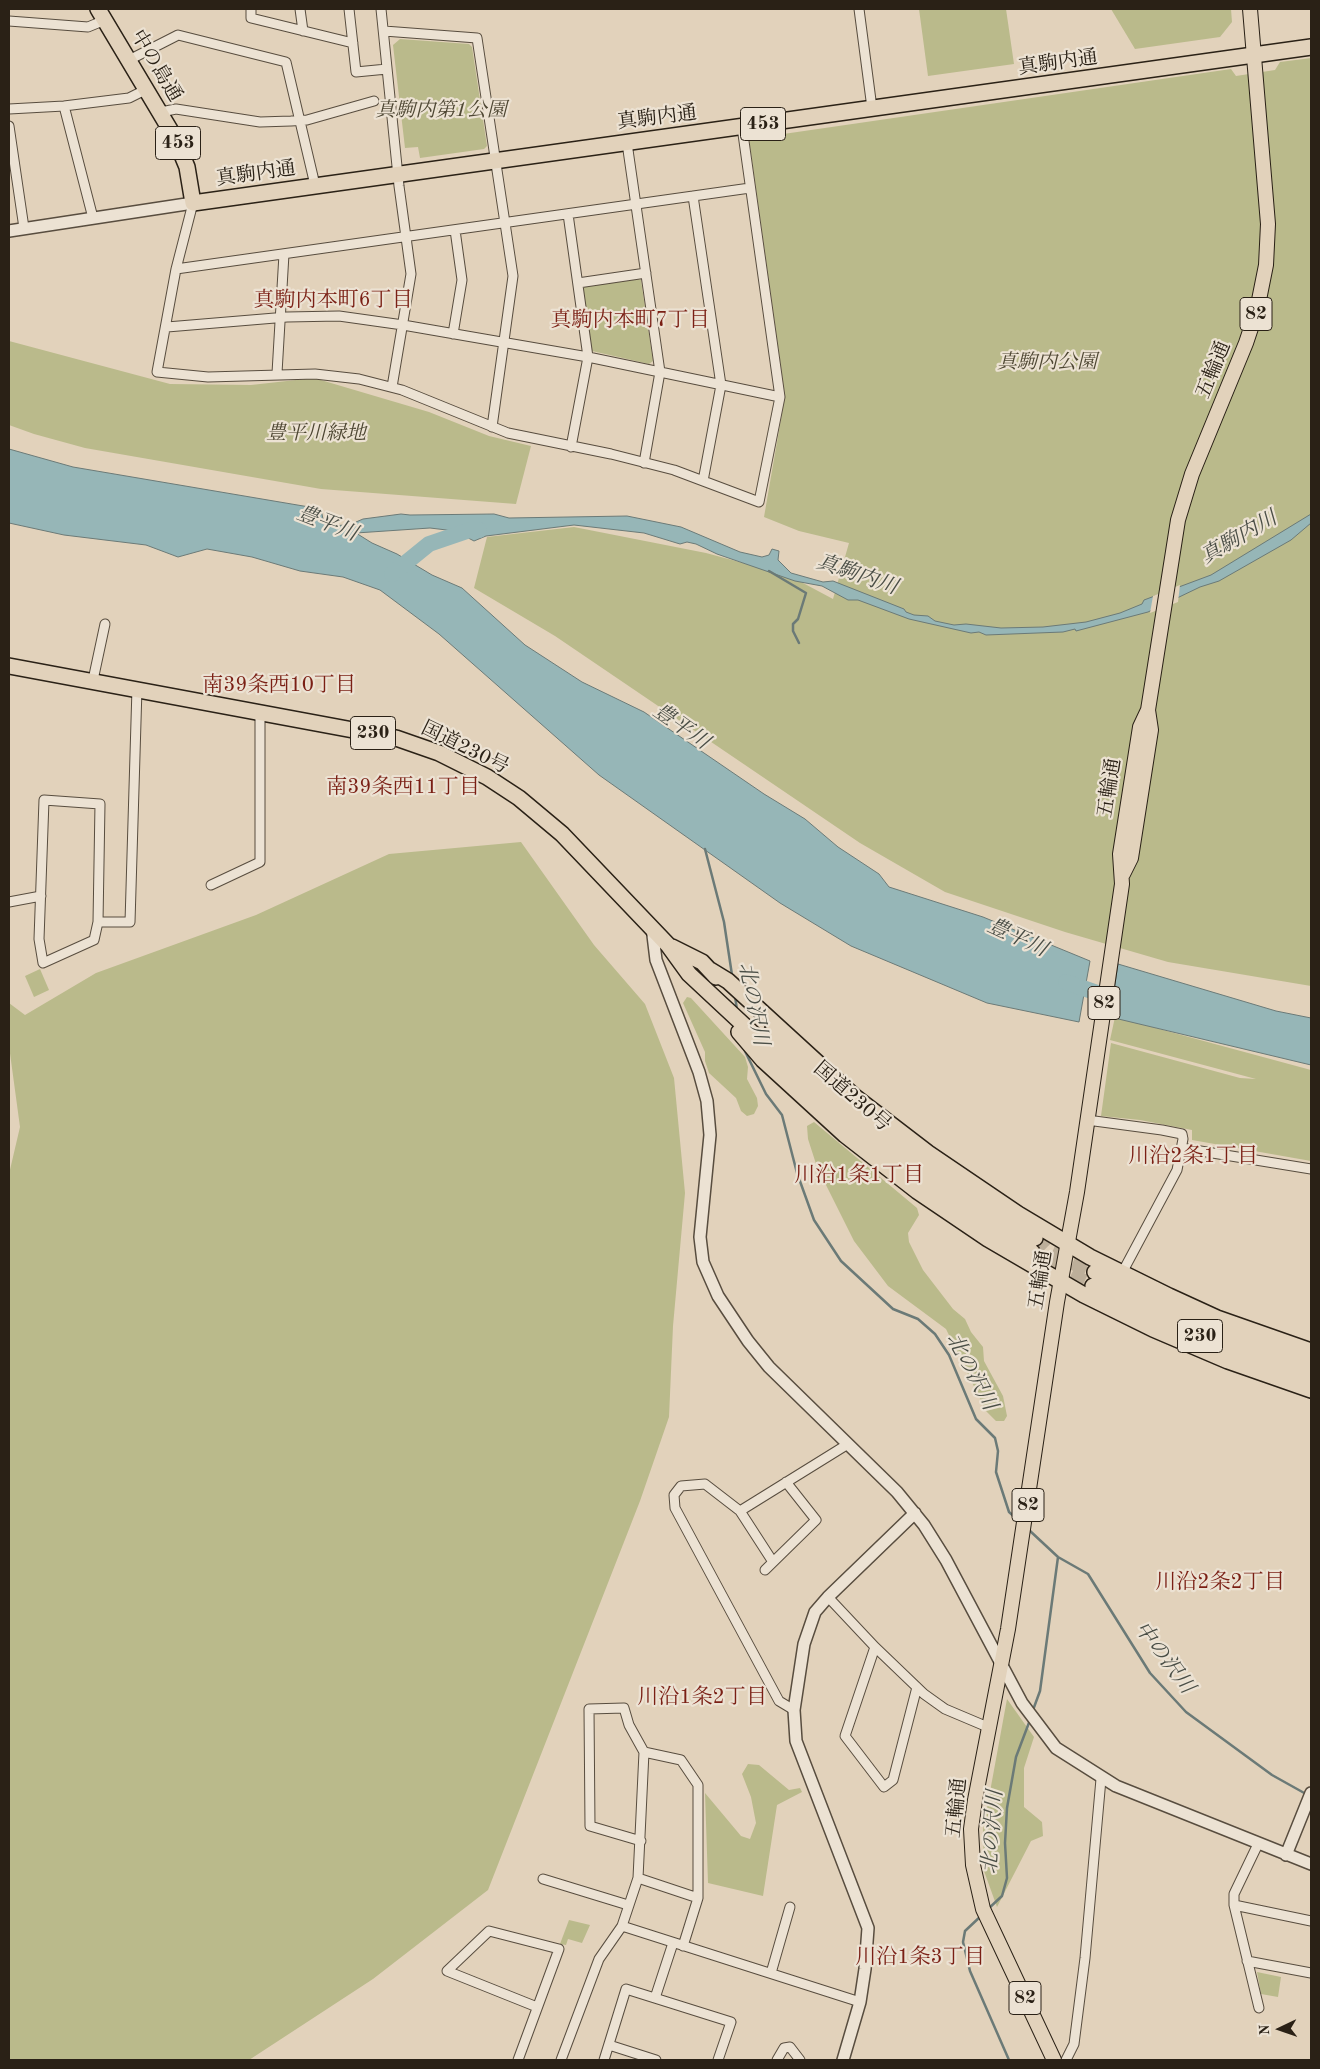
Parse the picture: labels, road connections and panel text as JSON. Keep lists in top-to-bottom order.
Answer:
{
  "streets": {
    "highway": [
      "真駒内通",
      "中の島通",
      "453",
      "230",
      "国道230号"
    ],
    "main road": ["82", "五輪通"]
  },
  "crossings": [
    ["真駒内通", "中の島通"],
    ["真駒内通", "五輪通"],
    ["五輪通", "230"],
    ["230", "国道230号"]
  ],
  "districts": [
    "真駒内本町6丁目",
    "真駒内本町7丁目",
    "南39条西10丁目",
    "南39条西11丁目",
    "川沿2条1丁目",
    "川沿1条1丁目",
    "川沿2条2丁目",
    "川沿1条2丁目",
    "川沿1条3丁目"
  ],
  "water": [
    "豊平川",
    "真駒内川",
    "北の沢川",
    "中の沢川"
  ],
  "parks": ["真駒内第1公園", "真駒内公園", "豊平川緑地"],
  "north": "left"
}
